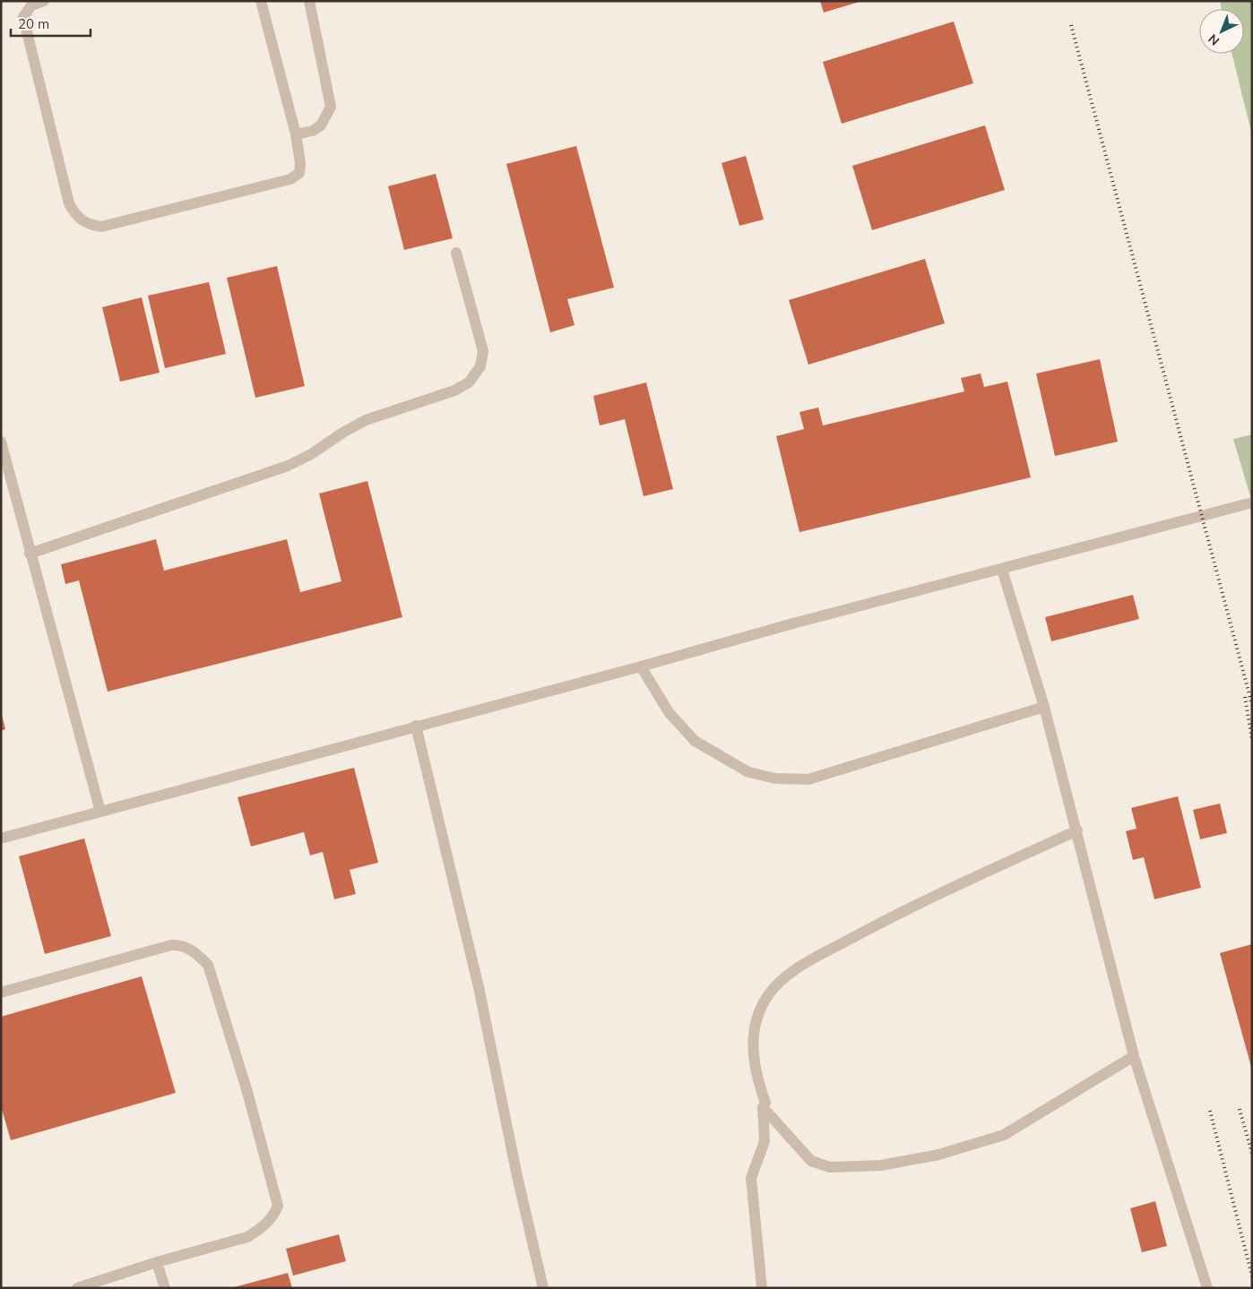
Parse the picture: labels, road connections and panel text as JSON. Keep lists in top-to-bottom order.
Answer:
{
  "scale_bar": "20 m",
  "north": "bottom left"
}
